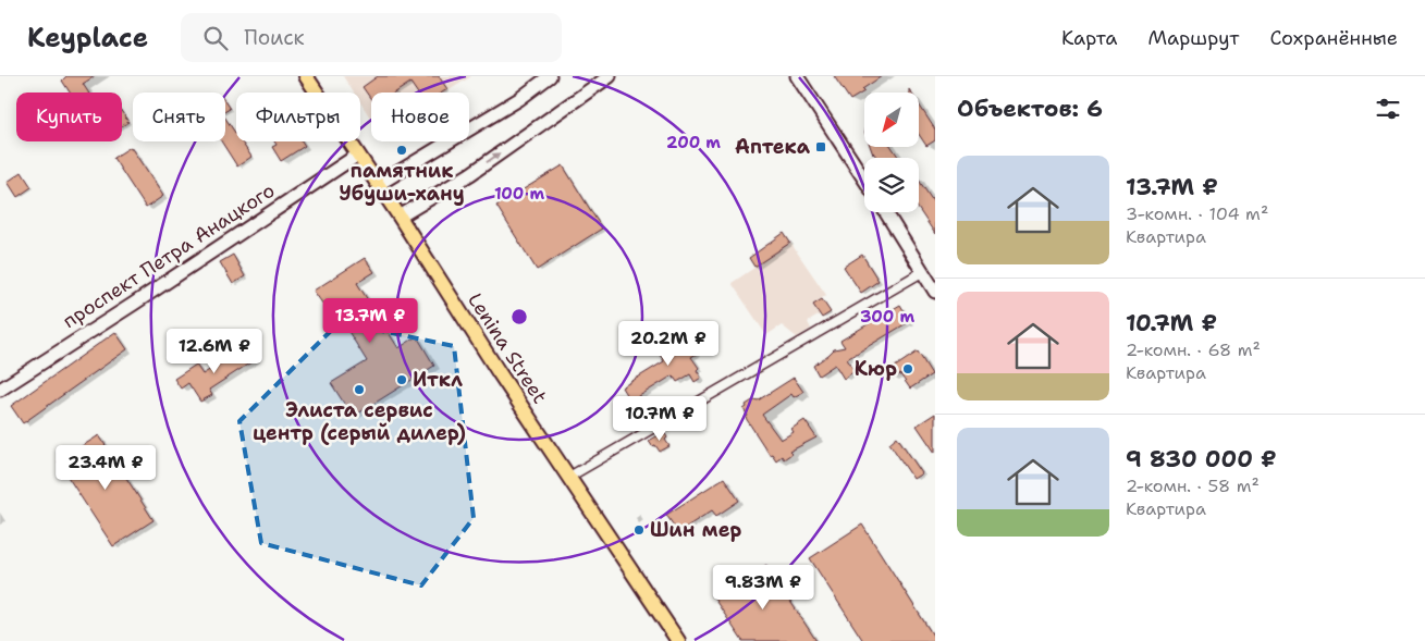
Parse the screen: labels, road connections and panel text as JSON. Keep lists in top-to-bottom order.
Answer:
{
  "streets": {
    "main road": ["проспект Петра Анацкого", "Lenina Street"]
  },
  "crossings": [
    ["проспект Петра Анацкого", "Lenina Street"]
  ],
  "places": {
    "transit": ["Аптека"],
    "other": [
      "памятник Убуши-хану",
      "Кюр",
      "Иткл",
      "Элиста сервис центр (серый дилер)",
      "Шин мер"
    ]
  },
  "north": "bottom left",
  "page": {
    "header": "Keyplace",
    "search": "Поиск",
    "nav": ["Карта", "Маршрут", "Сохранённые"],
    "heading": "Объектов: 6",
    "chip": [
      "Купить",
      "Снять",
      "Фильтры",
      "Новое"
    ],
    "list": [
      {
        "name": "13.7M ₽",
        "note": "3-комн. · 104 m² · Квартира"
      },
      {
        "name": "10.7M ₽",
        "note": "2-комн. · 68 m² · Квартира"
      },
      {
        "name": "9 830 000 ₽",
        "note": "2-комн. · 58 m² · Квартира"
      }
    ],
    "price": [
      "13.7M ₽",
      "20.2M ₽",
      "12.6M ₽",
      "10.7M ₽",
      "23.4M ₽",
      "9.83M ₽"
    ]
  },
  "rings": ["200 m", "100 m", "300 m"]
}
